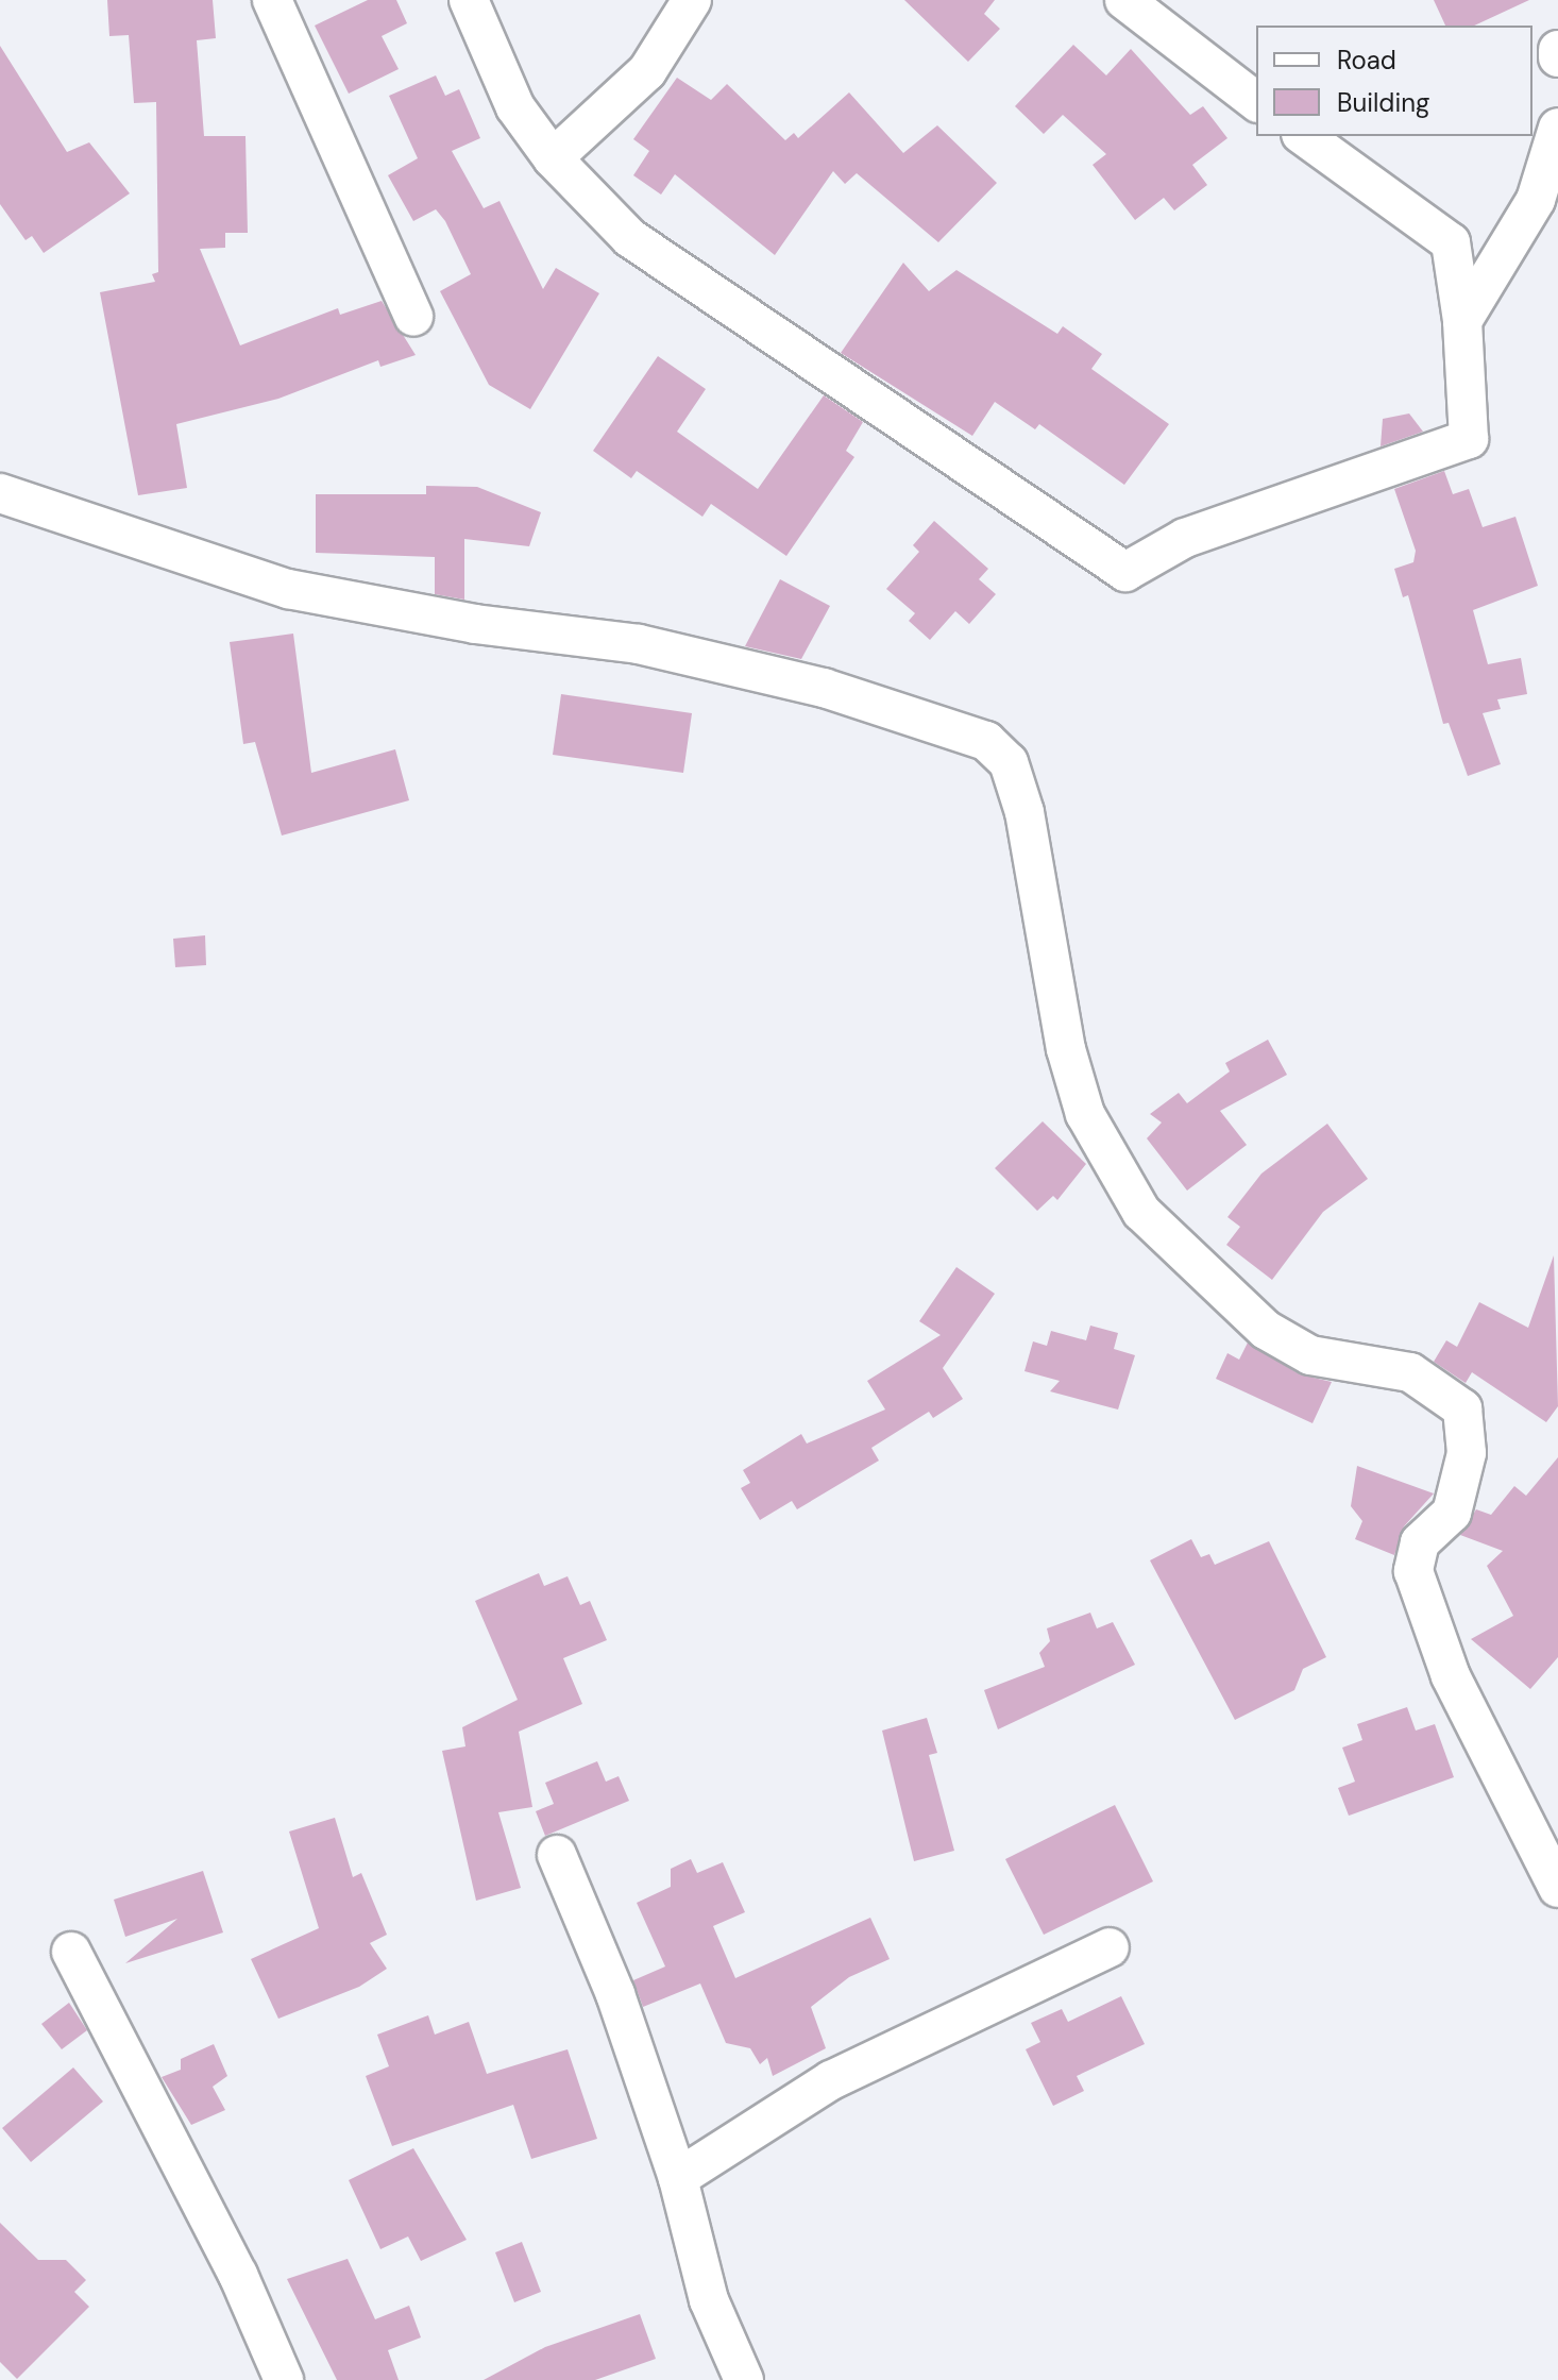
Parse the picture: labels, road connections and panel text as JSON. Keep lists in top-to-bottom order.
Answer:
{
  "legend": ["Road", "Building"]
}
